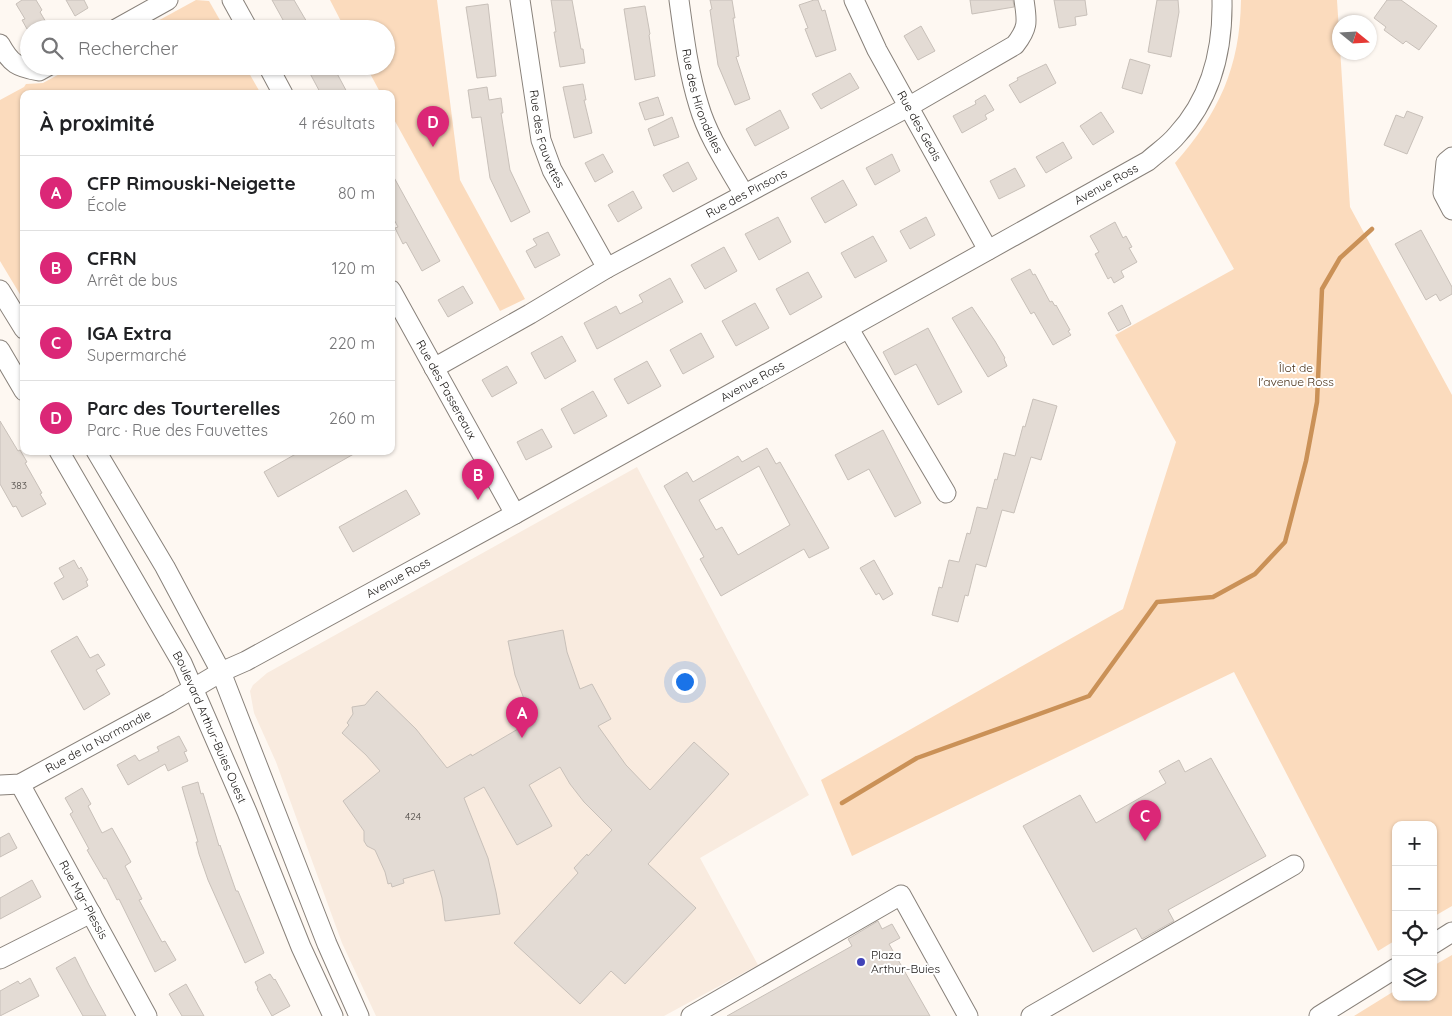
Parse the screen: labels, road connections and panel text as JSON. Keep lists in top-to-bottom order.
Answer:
{
  "streets": {
    "street": [
      "Rue des Hirondelles",
      "Rue des Geais",
      "Rue des Fauvettes",
      "Avenue Ross",
      "Rue des Pinsons",
      "Rue des Passereaux",
      "Boulevard Arthur-Buies Ouest",
      "Rue de la Normandie",
      "Rue Mgr-Plessis"
    ]
  },
  "crossings": [
    ["Rue des Hirondelles", "Rue des Pinsons"],
    ["Rue des Geais", "Avenue Ross"],
    ["Rue des Geais", "Rue des Pinsons"],
    ["Rue des Fauvettes", "Rue des Pinsons"],
    ["Avenue Ross", "Rue des Passereaux"],
    ["Avenue Ross", "Boulevard Arthur-Buies Ouest"],
    ["Avenue Ross", "Rue de la Normandie"],
    ["Rue des Pinsons", "Rue des Passereaux"],
    ["Boulevard Arthur-Buies Ouest", "Rue de la Normandie"],
    ["Rue de la Normandie", "Rue Mgr-Plessis"]
  ],
  "parks": ["Îlot de l'avenue Ross"],
  "places": ["Plaza Arthur-Buies"],
  "house_numbers": ["383", "424"],
  "north": "right",
  "page": {
    "search": "Rechercher",
    "heading": ["À proximité", "4 résultats"],
    "pins": [
      "D",
      "B",
      "A",
      "C"
    ],
    "list": [
      {
        "mark": "A",
        "name": "CFP Rimouski-Neigette",
        "note": "École",
        "value": "80 m"
      },
      {
        "mark": "B",
        "name": "CFRN",
        "note": "Arrêt de bus",
        "value": "120 m"
      },
      {
        "mark": "C",
        "name": "IGA Extra",
        "note": "Supermarché",
        "value": "220 m"
      },
      {
        "mark": "D",
        "name": "Parc des Tourterelles",
        "note": "Parc · Rue des Fauvettes",
        "value": "260 m"
      }
    ],
    "map_buttons": ["+", "−"]
  }
}
